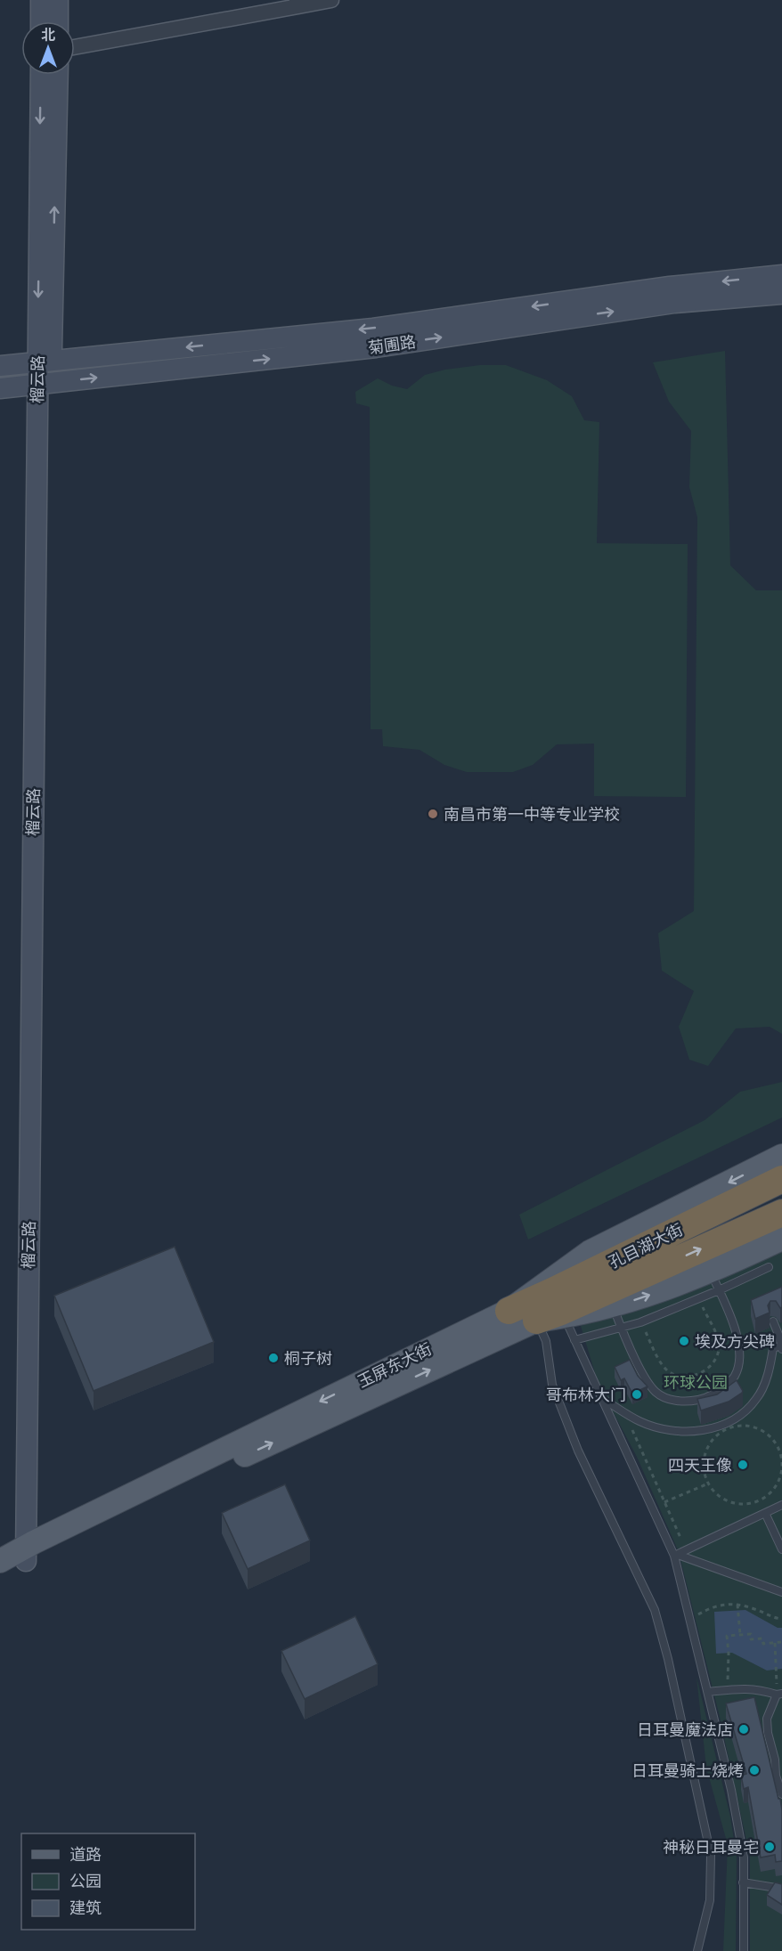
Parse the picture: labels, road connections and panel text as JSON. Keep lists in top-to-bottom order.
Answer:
{
  "streets": {
    "highway": ["孔目湖大街"],
    "main road": ["玉屏东大街"],
    "street": ["菊圃路", "榴云路"]
  },
  "crossings": [
    ["菊圃路", "榴云路"],
    ["榴云路", "玉屏东大街"],
    ["孔目湖大街", "玉屏东大街"]
  ],
  "parks": ["环球公园"],
  "places": [
    "南昌市第一中等专业学校",
    "埃及方尖碑",
    "桐子树",
    "哥布林大门",
    "四天王像",
    "日耳曼魔法店",
    "日耳曼骑士烧烤",
    "神秘日耳曼宅"
  ],
  "legend": ["道路", "公园", "建筑"],
  "north": "top"
}
